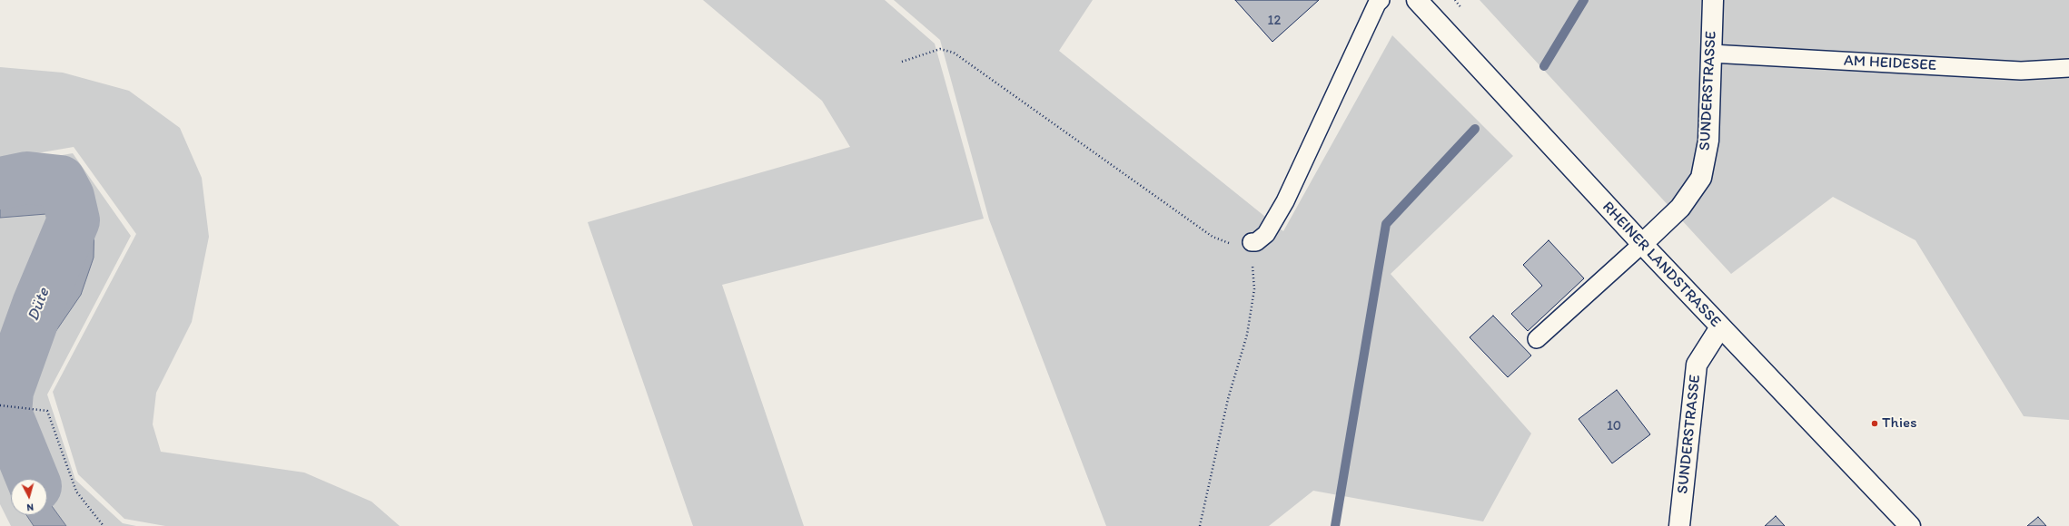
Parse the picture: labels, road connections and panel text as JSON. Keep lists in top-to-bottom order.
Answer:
{
  "streets": {
    "main road": ["SUNDERSTRASSE", "RHEINER LANDSTRASSE"],
    "lane": ["AM HEIDESEE"]
  },
  "crossings": [
    ["AM HEIDESEE", "SUNDERSTRASSE"],
    ["SUNDERSTRASSE", "RHEINER LANDSTRASSE"]
  ],
  "water": ["Düte"],
  "places": ["Thies"],
  "house_numbers": ["12", "10"],
  "north": "bottom"
}
